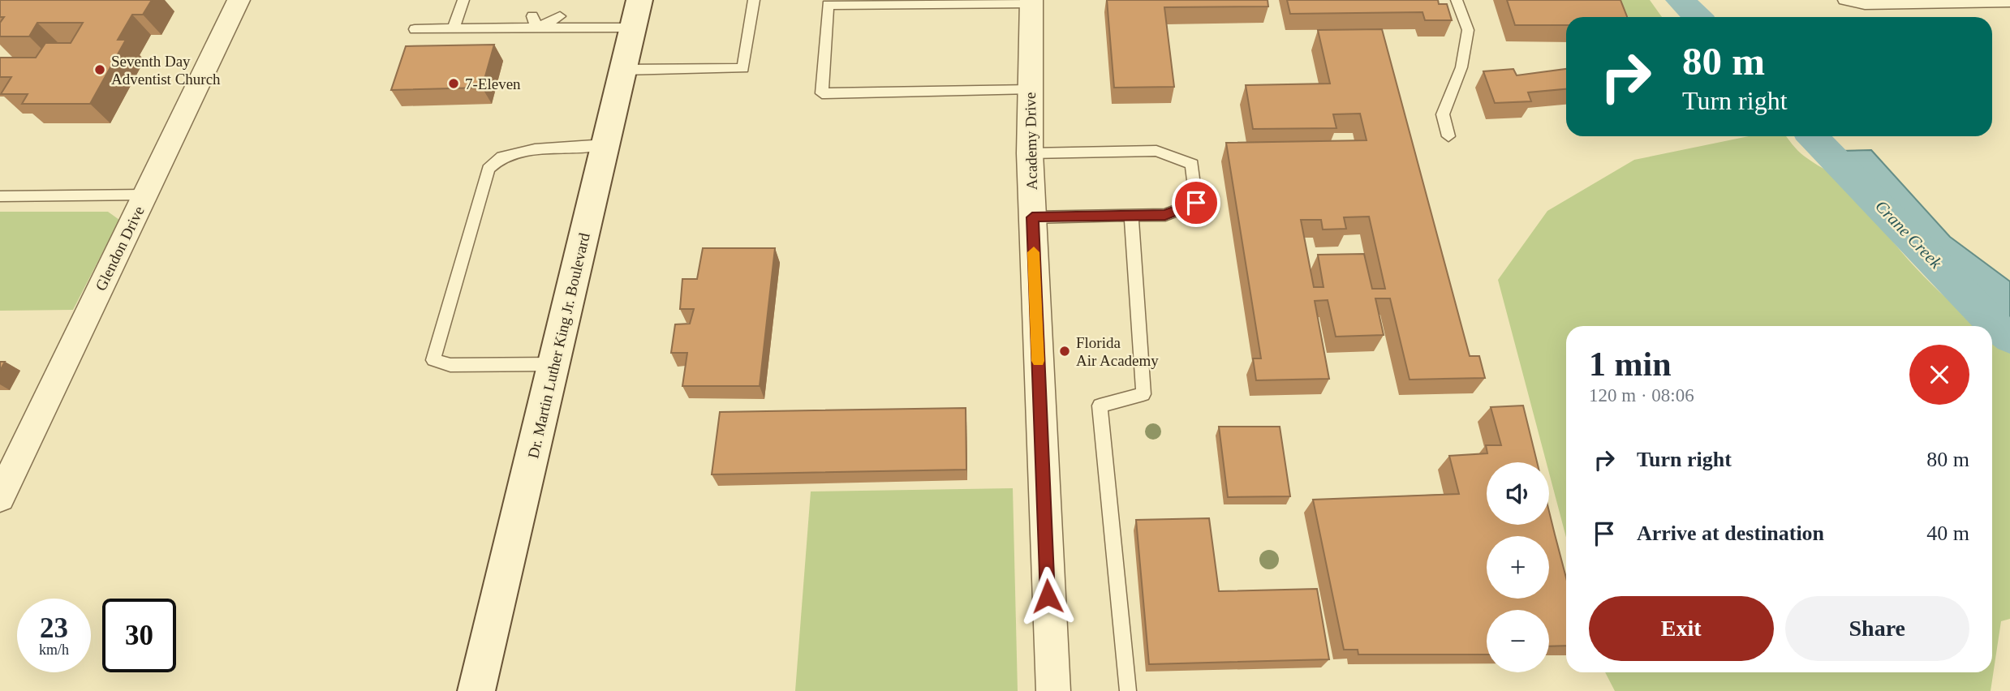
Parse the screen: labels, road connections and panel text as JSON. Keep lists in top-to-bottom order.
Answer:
{
  "streets": {
    "street": ["Academy Drive", "Glendon Drive", "Dr. Martin Luther King Jr. Boulevard"]
  },
  "water": ["Crane Creek"],
  "places": ["Seventh Day Adventist Church", "7-Eleven", "Florida Air Academy"],
  "page": {
    "turn": ["80 m", "Turn right"],
    "heading": ["1 min", "120 m · 08:06"],
    "list": [
      {
        "name": "Turn right",
        "value": "80 m"
      },
      {
        "name": "Arrive at destination",
        "value": "40 m"
      }
    ],
    "map_buttons": ["+", "−"],
    "buttons": ["Exit", "Share"],
    "speed": "23 km/h",
    "limit": "30"
  }
}
